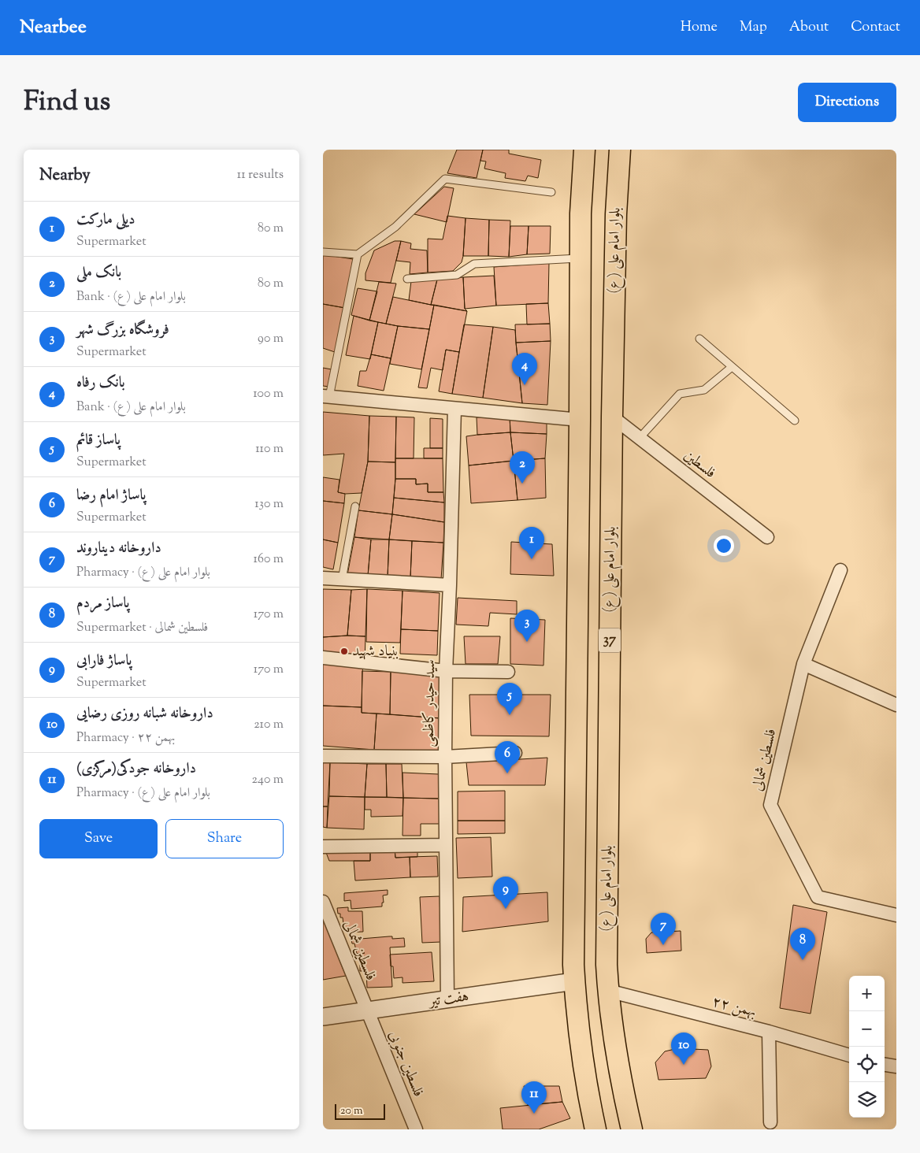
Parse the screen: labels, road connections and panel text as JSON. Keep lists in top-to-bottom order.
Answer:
{
  "streets": {
    "main road": ["بلوار امام علی ( ع)", "37"],
    "street": [
      "فلسطین",
      "سید حیدر کاظمی",
      "فلسطین شمالی",
      "هفت تیر",
      "۲۲ بهمن",
      "فلسطین جنوبی"
    ]
  },
  "crossings": [
    ["بلوار امام علی ( ع)", "فلسطین"],
    ["بلوار امام علی ( ع)", "۲۲ بهمن"],
    ["37", "هفت تیر"],
    ["سید حیدر کاظمی", "هفت تیر"],
    ["فلسطین شمالی", "هفت تیر"],
    ["فلسطین شمالی", "فلسطین جنوبی"],
    ["هفت تیر", "فلسطین جنوبی"]
  ],
  "places": ["بنیاد شهید"],
  "scale_bar": "20 m",
  "page": {
    "header": "Nearbee",
    "nav": [
      "Home",
      "Map",
      "About",
      "Contact"
    ],
    "title": "Find us",
    "buttons": [
      "Directions",
      ["Save", "Share"]
    ],
    "heading": ["Nearby", "11 results"],
    "list": [
      {
        "mark": "1",
        "name": "دیلی مارکت",
        "note": "Supermarket",
        "value": "80 m"
      },
      {
        "mark": "2",
        "name": "بانک ملی",
        "note": "Bank · بلوار امام علی ( ع)",
        "value": "80 m"
      },
      {
        "mark": "3",
        "name": "فروشگاه بزرگ شهر",
        "note": "Supermarket",
        "value": "90 m"
      },
      {
        "mark": "4",
        "name": "بانک رفاه",
        "note": "Bank · بلوار امام علی ( ع)",
        "value": "100 m"
      },
      {
        "mark": "5",
        "name": "پاساز قائم",
        "note": "Supermarket",
        "value": "110 m"
      },
      {
        "mark": "6",
        "name": "پاساژ امام رضا",
        "note": "Supermarket",
        "value": "130 m"
      },
      {
        "mark": "7",
        "name": "داروخانه دیناروند",
        "note": "Pharmacy · بلوار امام علی ( ع)",
        "value": "160 m"
      },
      {
        "mark": "8",
        "name": "پاساز مردم",
        "note": "Supermarket · فلسطین شمالی",
        "value": "170 m"
      },
      {
        "mark": "9",
        "name": "پاساژ فارابی",
        "note": "Supermarket",
        "value": "170 m"
      },
      {
        "mark": "10",
        "name": "داروخانه شبانه روزی رضایی",
        "note": "Pharmacy · ۲۲ بهمن",
        "value": "210 m"
      },
      {
        "mark": "11",
        "name": "داروخانه جودکی(مرکزی)",
        "note": "Pharmacy · بلوار امام علی ( ع)",
        "value": "240 m"
      }
    ],
    "pins": [
      "4",
      "2",
      "1",
      "3",
      "5",
      "6",
      "9",
      "7",
      "8",
      "10",
      "11"
    ],
    "map_buttons": ["+", "−"],
    "scale": "20 m"
  }
}
